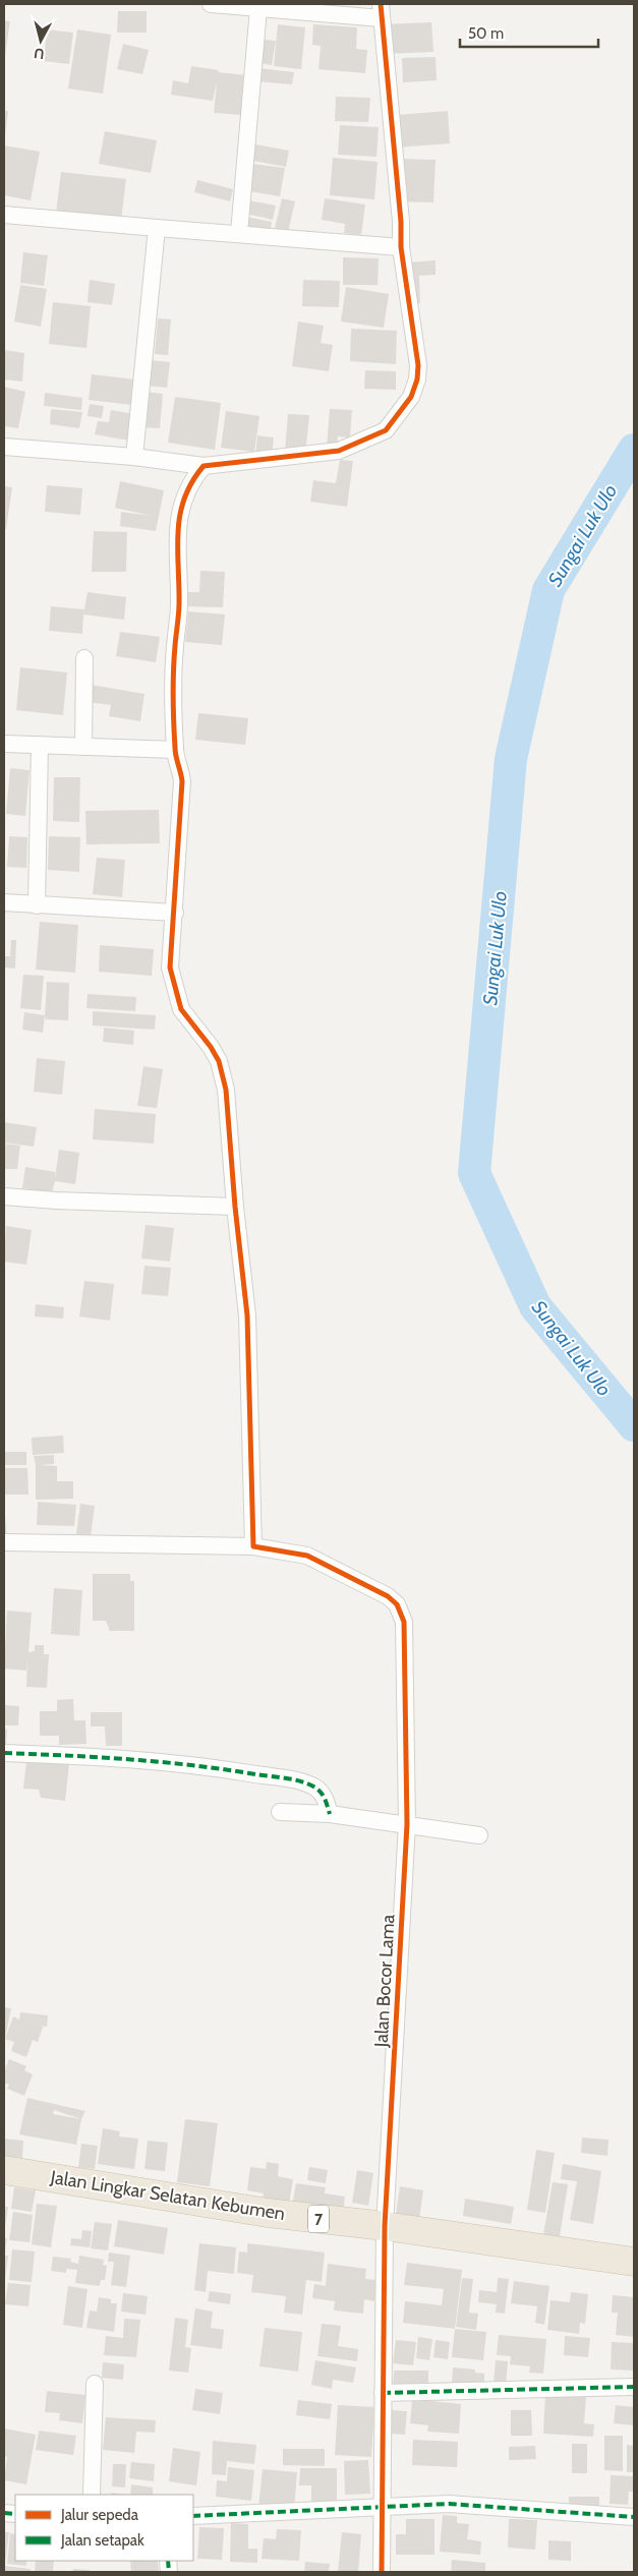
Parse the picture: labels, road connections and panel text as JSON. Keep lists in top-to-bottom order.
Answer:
{
  "streets": {
    "highway": ["Jalan Lingkar Selatan Kebumen", "7"],
    "street": ["Jalan Bocor Lama"]
  },
  "crossings": [
    ["Jalan Bocor Lama", "Jalan Lingkar Selatan Kebumen"]
  ],
  "water": ["Sungai Luk Ulo"],
  "legend": ["Jalur sepeda", "Jalan setapak"],
  "scale_bar": "50 m",
  "north": "bottom"
}
